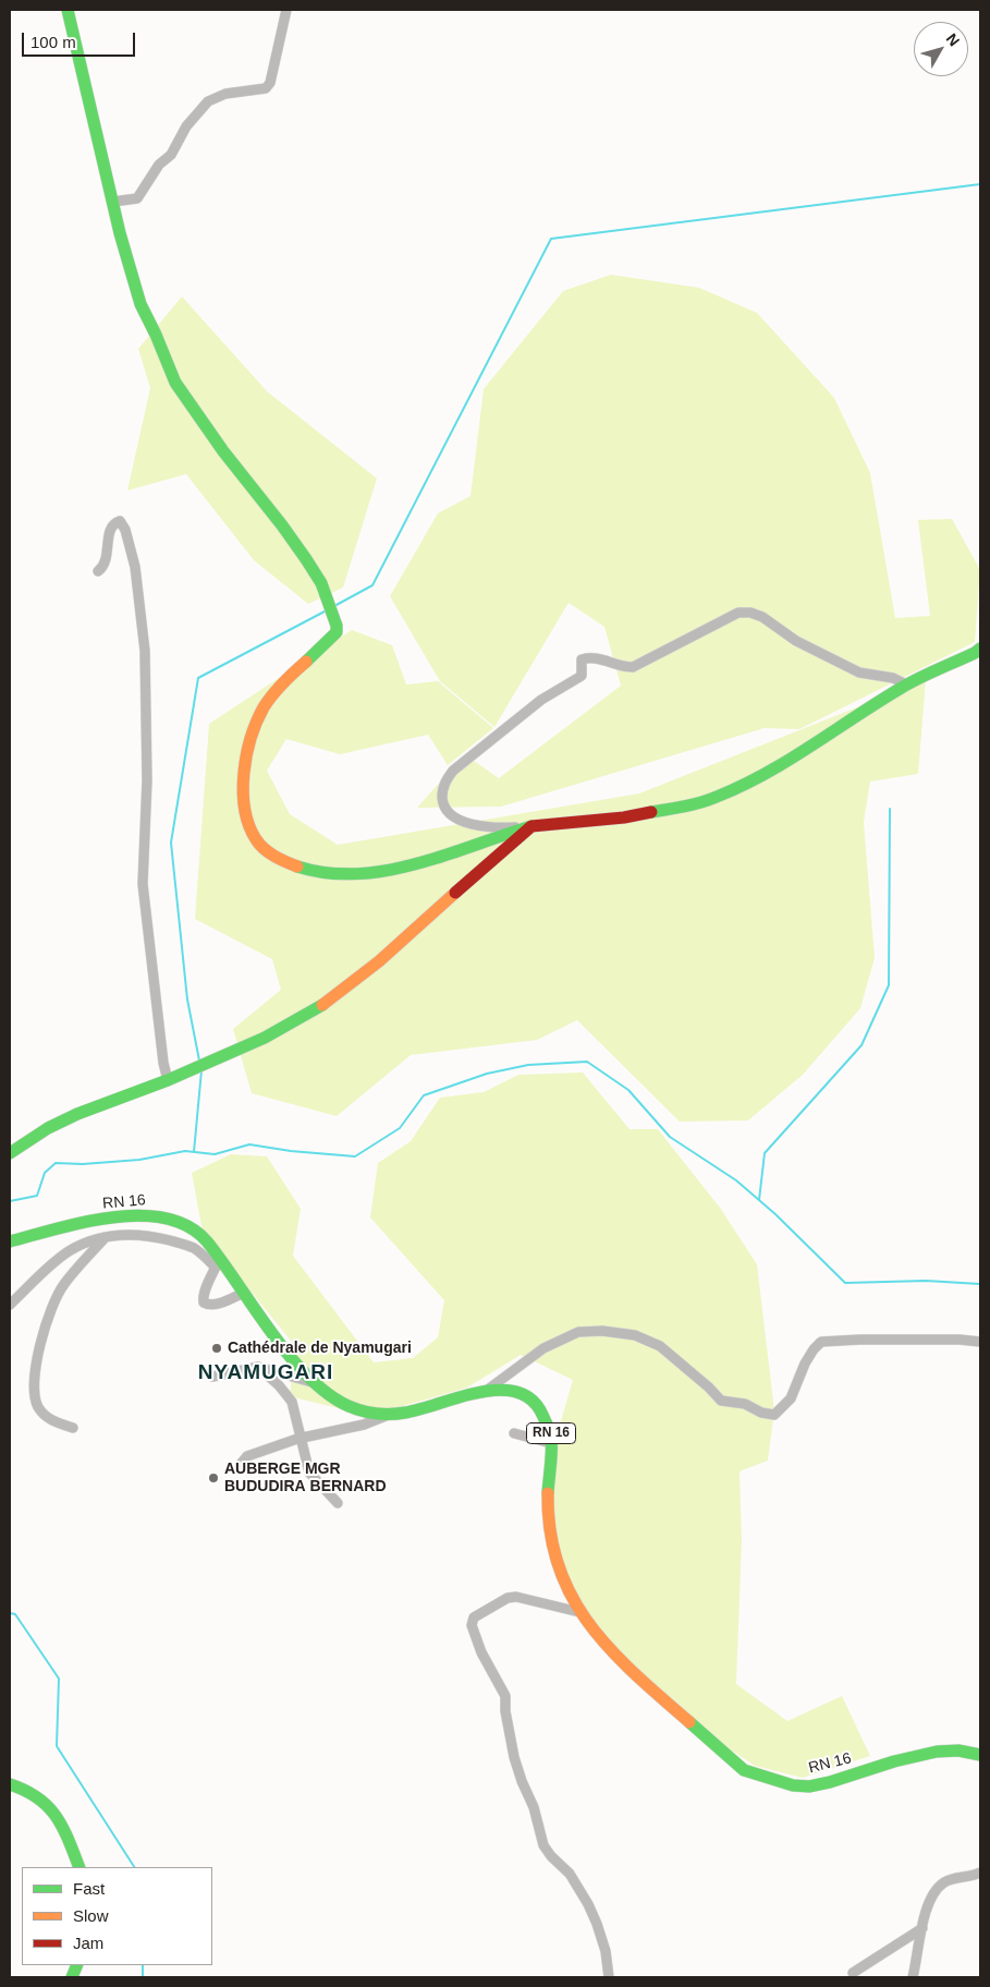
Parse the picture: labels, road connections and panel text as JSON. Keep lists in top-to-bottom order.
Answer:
{
  "streets": {
    "street": ["RN 16"]
  },
  "districts": ["NYAMUGARI"],
  "places": ["Cathédrale de Nyamugari", "AUBERGE MGR BUDUDIRA BERNARD"],
  "legend": ["Fast", "Slow", "Jam"],
  "scale_bar": "100 m",
  "north": "top right"
}
